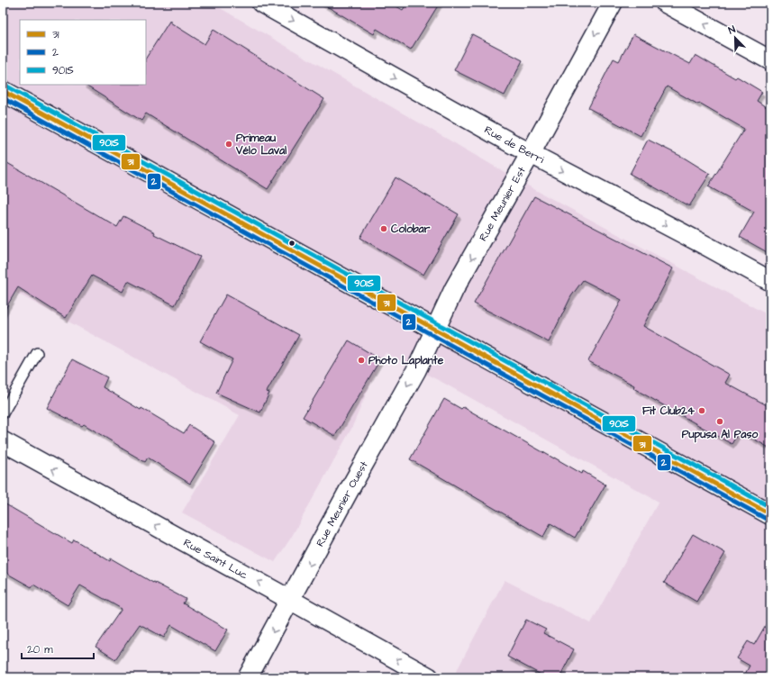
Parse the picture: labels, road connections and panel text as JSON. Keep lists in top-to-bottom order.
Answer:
{
  "streets": {
    "street": [
      "Rue de Berri",
      "Rue Meunier Est",
      "Rue Meunier Ouest",
      "Rue Saint Luc"
    ]
  },
  "crossings": [
    ["Rue de Berri", "Rue Meunier Est"],
    ["Rue Meunier Est", "Rue Meunier Ouest"],
    ["Rue Meunier Ouest", "Rue Saint Luc"]
  ],
  "one_way": [
    "Rue de Berri",
    "Rue Meunier Est",
    "Rue Meunier Ouest",
    "Rue Saint Luc"
  ],
  "places": [
    "Primeau Vélo Laval",
    "Colobar",
    "Photo Laplante",
    "Fit Club24",
    "Pupusa Al Paso"
  ],
  "lines": ["transit line 901S", "transit line 31", "transit line 2"],
  "legend": ["31", "2", "901S"],
  "scale_bar": "20 m",
  "north": "top left"
}
